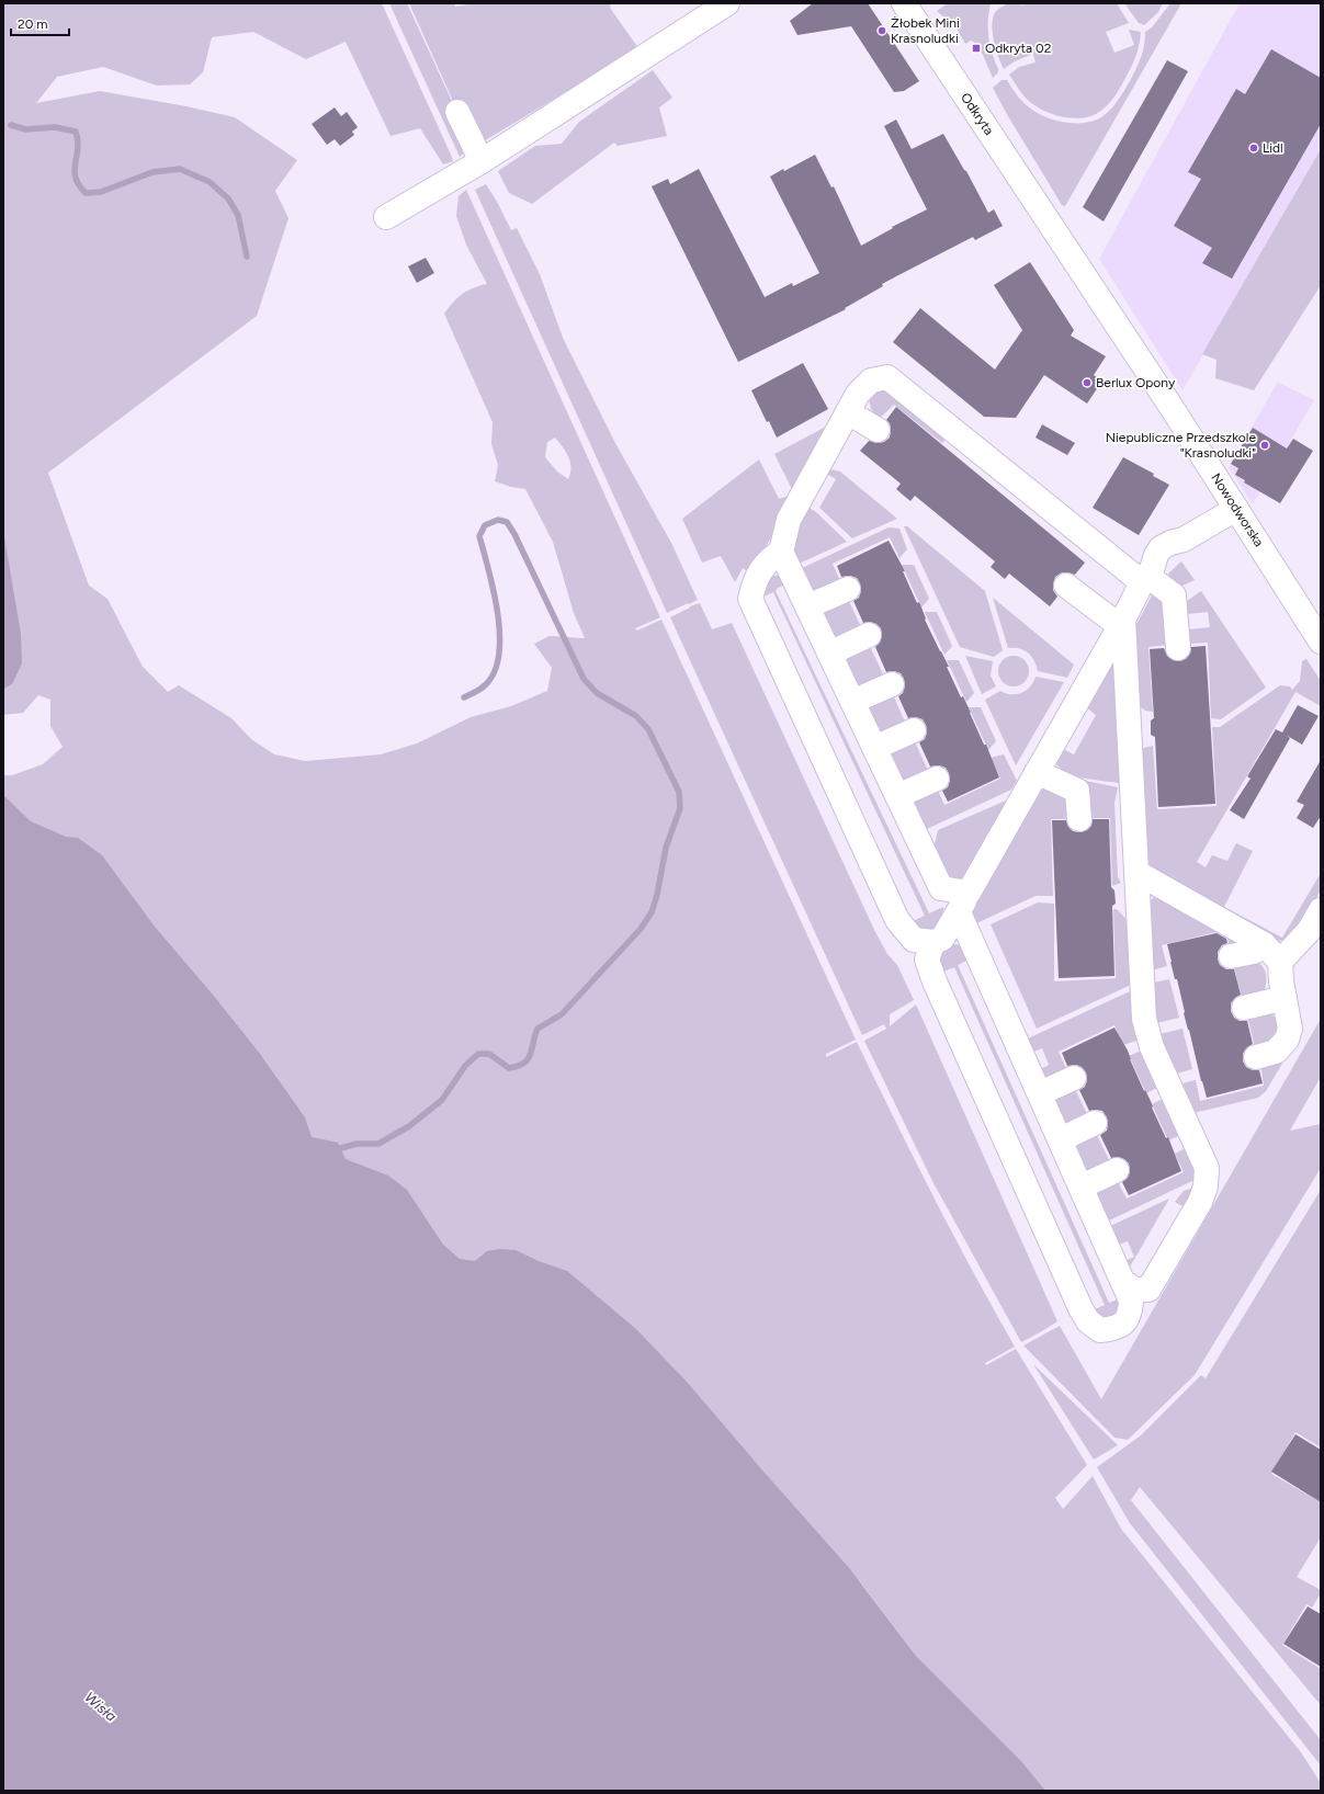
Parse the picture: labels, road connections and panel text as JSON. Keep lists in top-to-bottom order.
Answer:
{
  "streets": {
    "street": ["Odkryta", "Nowodworska"]
  },
  "crossings": [
    ["Odkryta", "Nowodworska"]
  ],
  "water": ["Wisła"],
  "places": {
    "other": [
      "Żłobek Mini Krasnoludki",
      "Lidl",
      "Berlux Opony",
      "Niepubliczne Przedszkole \"Krasnoludki\""
    ],
    "transit": ["Odkryta 02"]
  },
  "scale_bar": "20 m"
}
